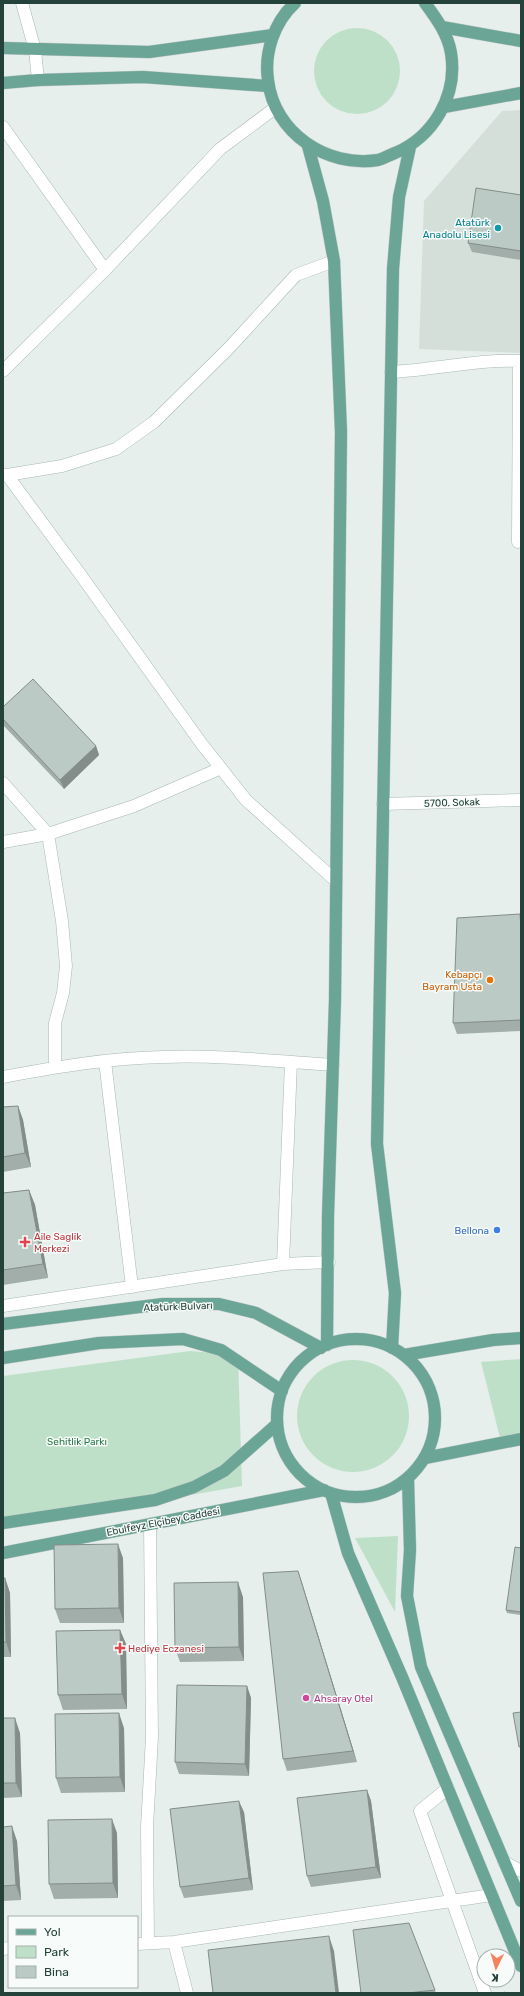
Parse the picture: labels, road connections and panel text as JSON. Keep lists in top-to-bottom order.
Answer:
{
  "streets": {
    "main road": ["Atatürk Bulvarı", "Ebulfeyz Elçibey Caddesi"],
    "street": ["5700. Sokak"]
  },
  "parks": ["Sehitlik Parkı"],
  "places": {
    "other": [
      "Atatürk Anadolu Lisesi",
      "Kebapçı Bayram Usta",
      "Bellona",
      "Ahsaray Otel"
    ],
    "health": ["Aile Saglik Merkezi", "Hediye Eczanesi"]
  },
  "legend": ["Yol", "Park", "Bina"],
  "north": "bottom"
}
